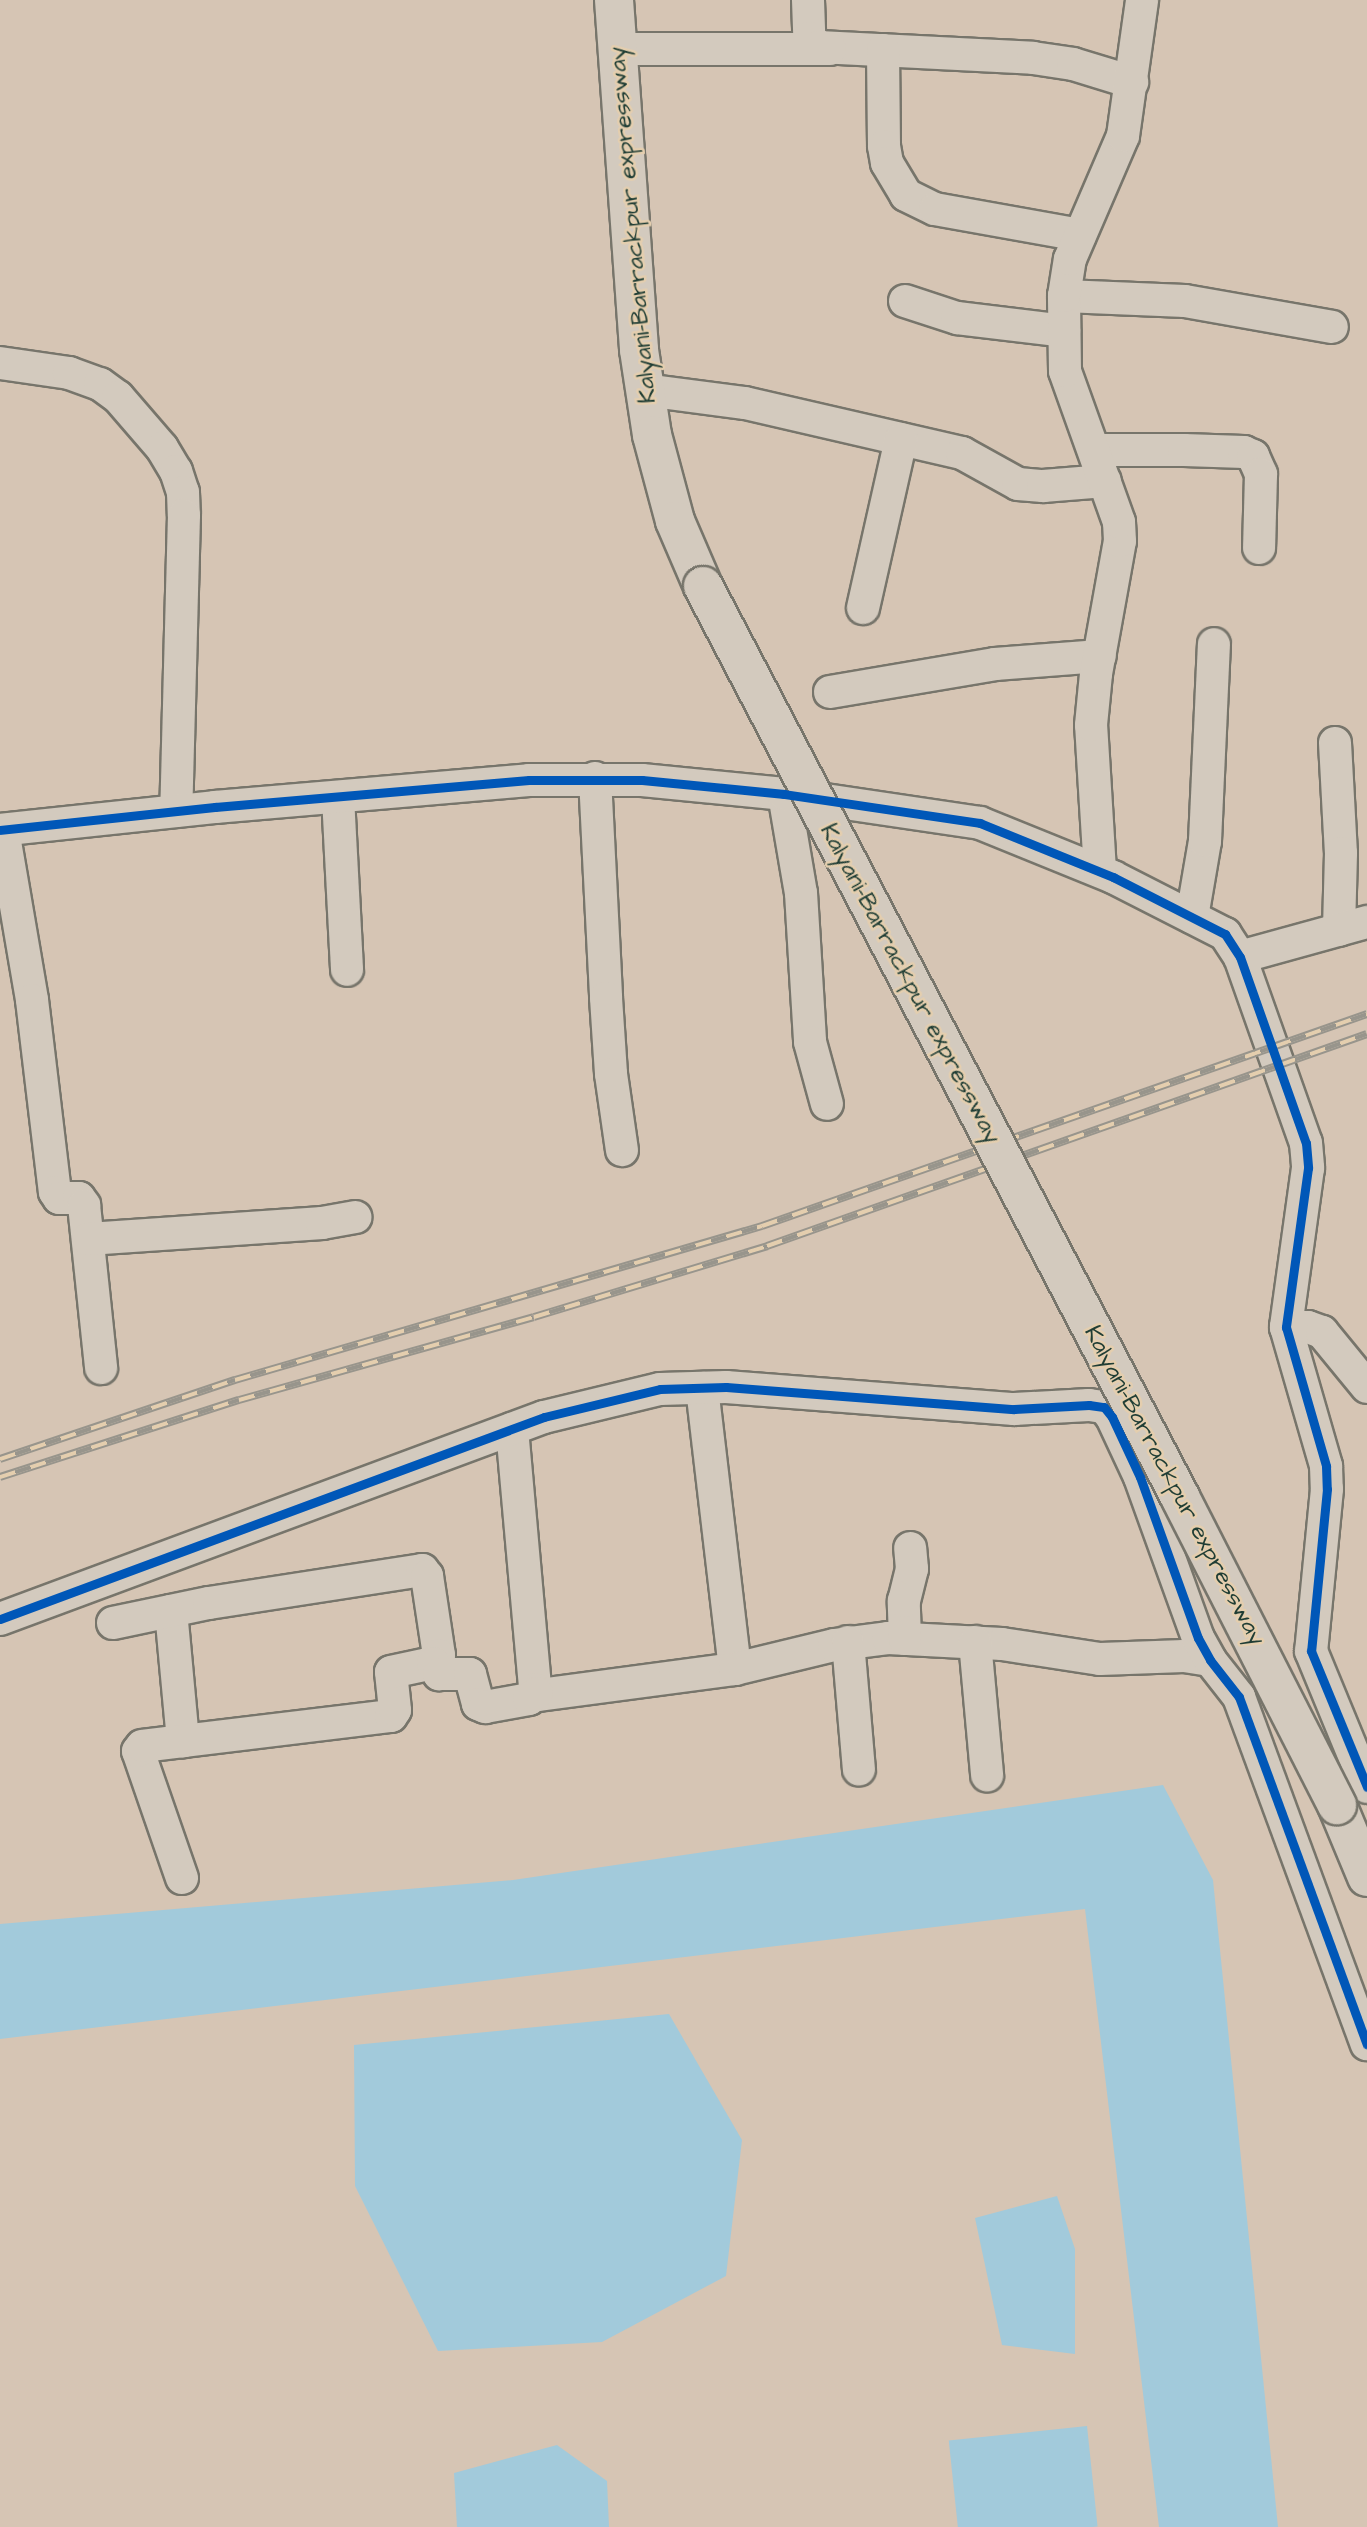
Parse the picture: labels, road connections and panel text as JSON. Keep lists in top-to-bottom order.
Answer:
{
  "streets": {
    "highway": ["Kalyani-Barrackpur expressway"]
  }
}
